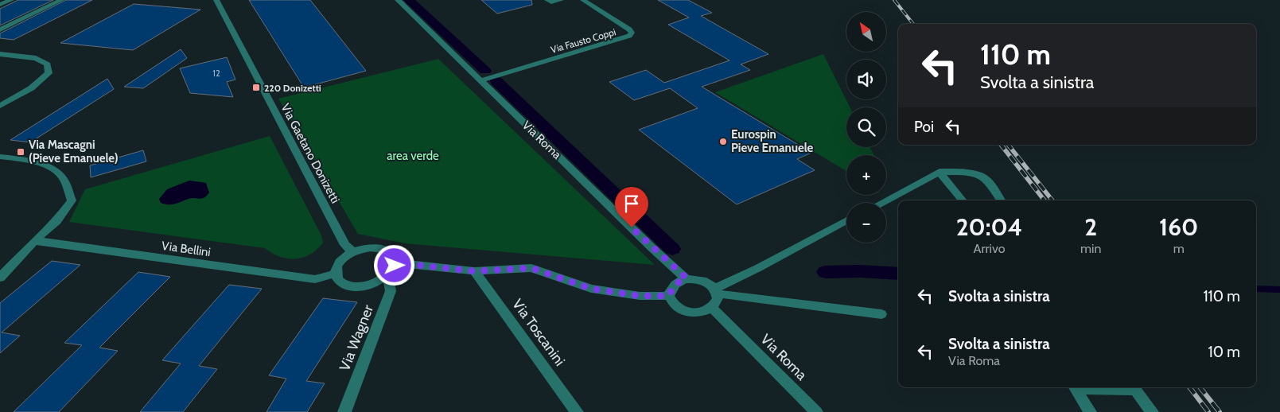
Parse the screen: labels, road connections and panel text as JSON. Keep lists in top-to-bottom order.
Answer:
{
  "streets": {
    "street": [
      "Via Fausto Coppi",
      "Via Roma",
      "Via Gaetano Donizetti",
      "Via Bellini",
      "Via Toscanini",
      "Via Wagner"
    ]
  },
  "crossings": [
    ["Via Fausto Coppi", "Via Roma"],
    ["Via Gaetano Donizetti", "Via Bellini"],
    ["Via Gaetano Donizetti", "Via Wagner"],
    ["Via Bellini", "Via Wagner"]
  ],
  "parks": ["area verde"],
  "places": {
    "transit": ["220 Donizetti", "Via Mascagni (Pieve Emanuele)"],
    "other": ["Eurospin Pieve Emanuele"]
  },
  "house_numbers": ["12"],
  "north": "top left",
  "page": {
    "map_buttons": ["+", "−"],
    "turn": ["110 m", "Svolta a sinistra"],
    "then": "Poi",
    "eta": [
      "20:04",
      "Arrivo",
      "2",
      "min",
      "160",
      "m"
    ],
    "list": [
      {
        "name": "Svolta a sinistra",
        "value": "110 m"
      },
      {
        "name": "Svolta a sinistra",
        "note": "Via Roma",
        "value": "10 m"
      }
    ]
  }
}
